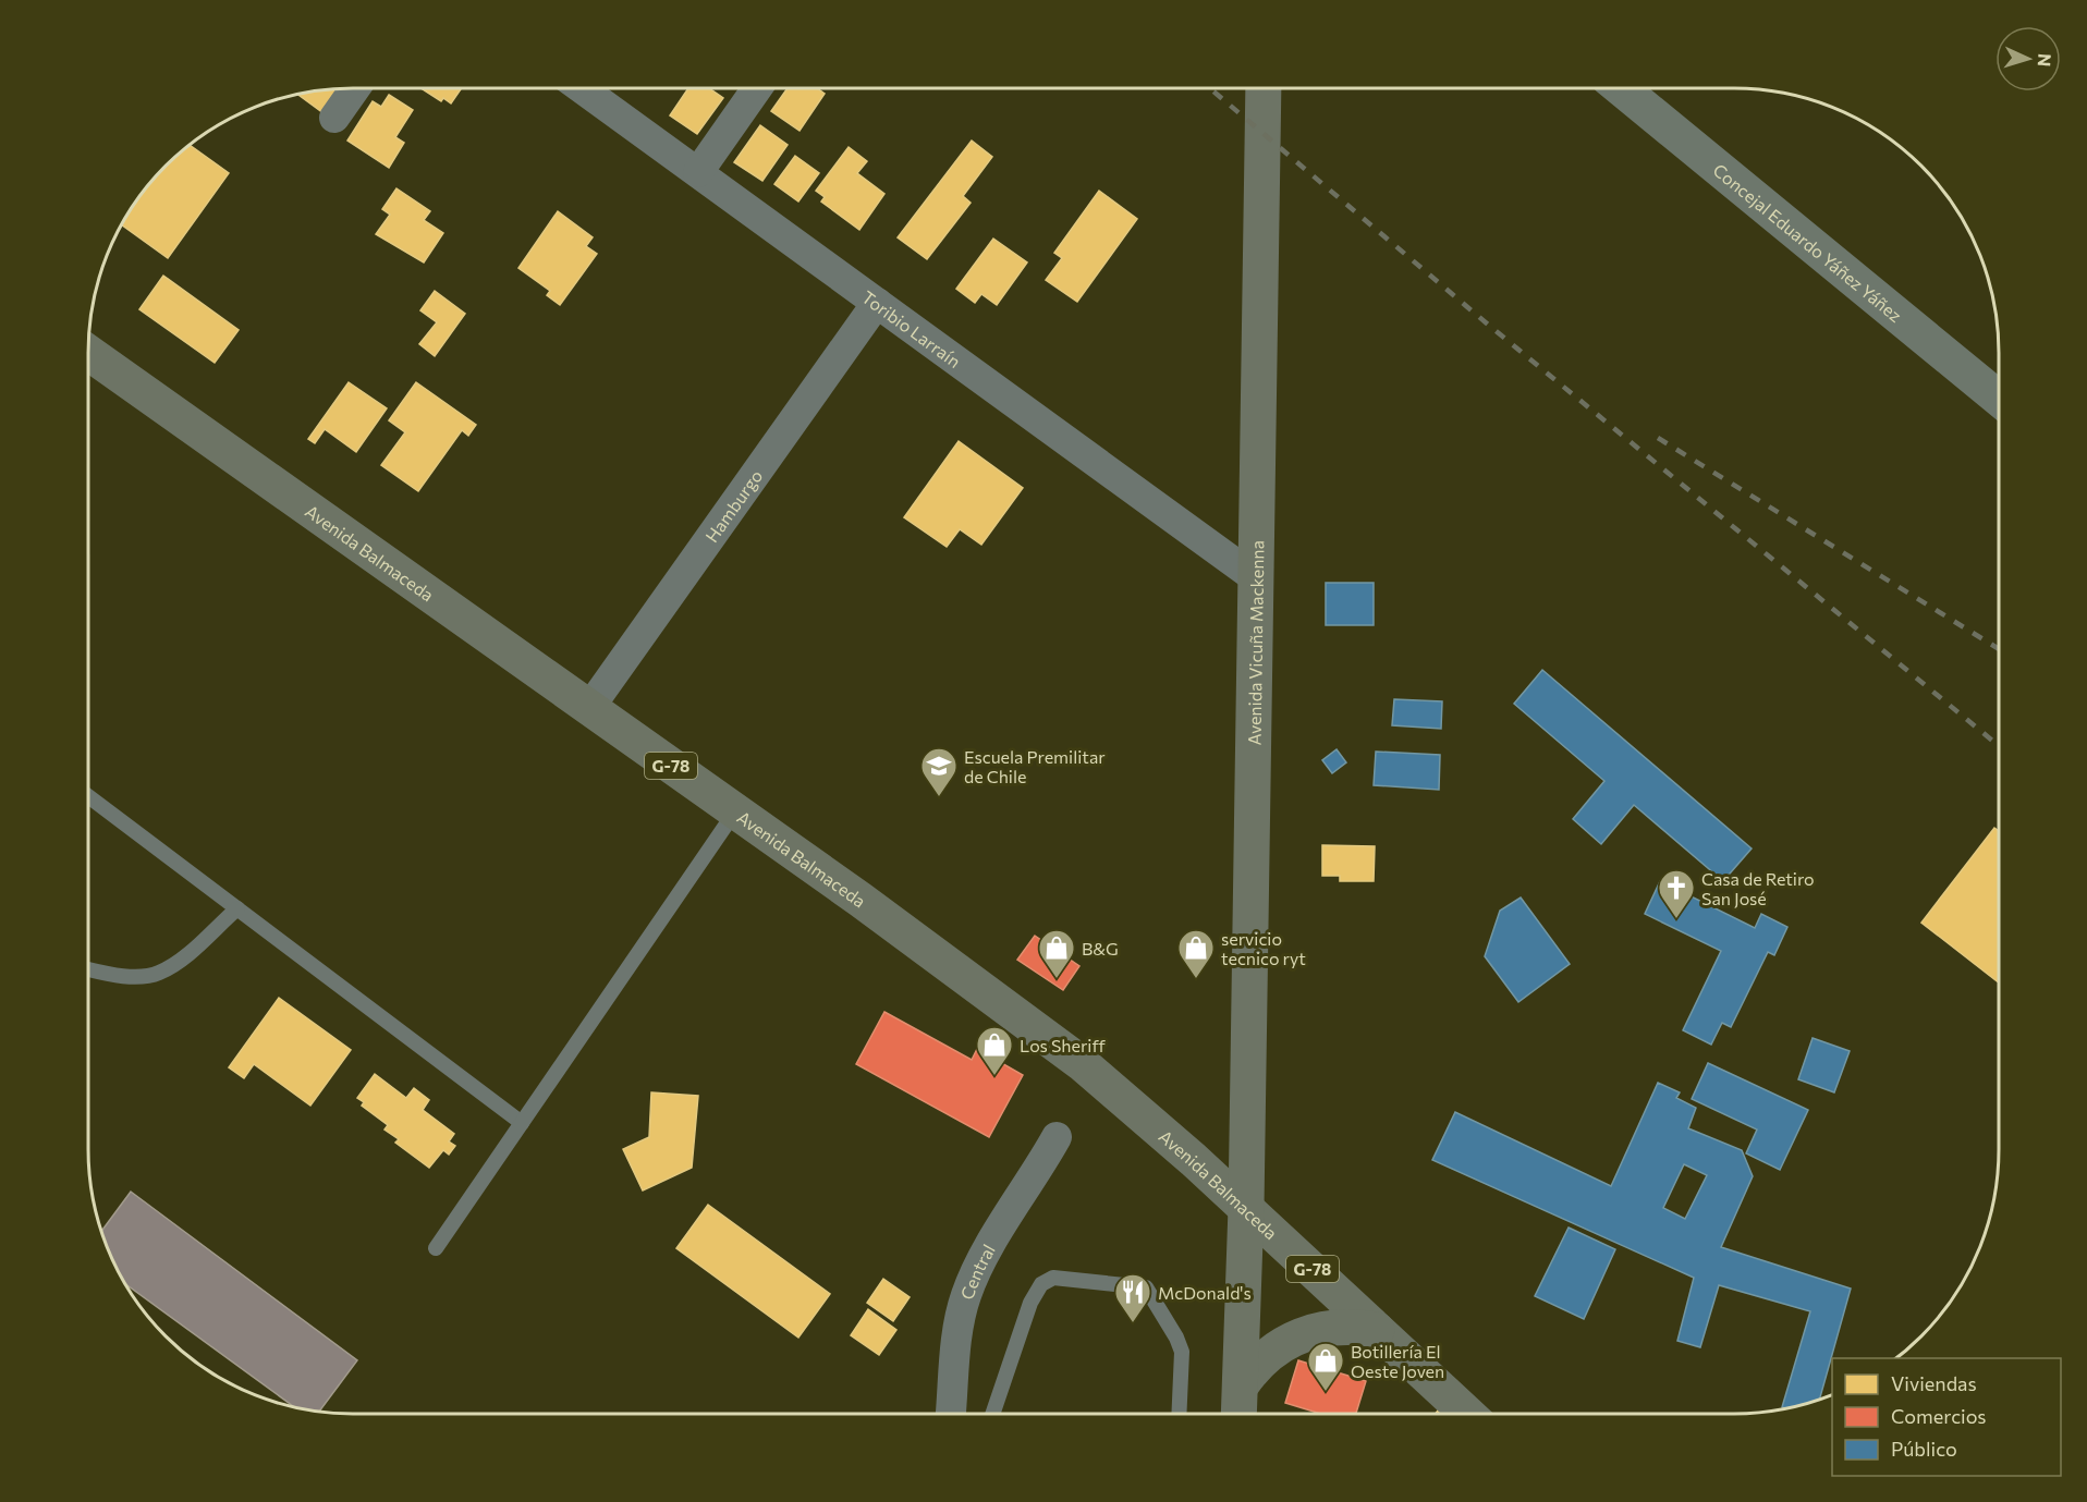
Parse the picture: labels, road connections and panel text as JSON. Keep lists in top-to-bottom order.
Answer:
{
  "streets": {
    "main road": ["Avenida Balmaceda", "Avenida Vicuña Mackenna", "G-78"],
    "street": [
      "Concejal Eduardo Yáñez Yáñez",
      "Toribio Larraín",
      "Hamburgo",
      "Central"
    ]
  },
  "crossings": [
    ["Toribio Larraín", "Hamburgo"],
    ["Toribio Larraín", "Avenida Vicuña Mackenna"],
    ["Hamburgo", "Avenida Balmaceda"],
    ["Avenida Balmaceda", "Avenida Vicuña Mackenna"]
  ],
  "places": {
    "school or university": ["Escuela Premilitar de Chile"],
    "church": ["Casa de Retiro San José"],
    "shop": [
      "B&G",
      "servicio tecnico ryt",
      "Los Sheriff",
      "Botillería El Oeste Joven"
    ],
    "restaurant": ["McDonald's"]
  },
  "legend": ["Viviendas", "Comercios", "Público"],
  "north": "right"
}
